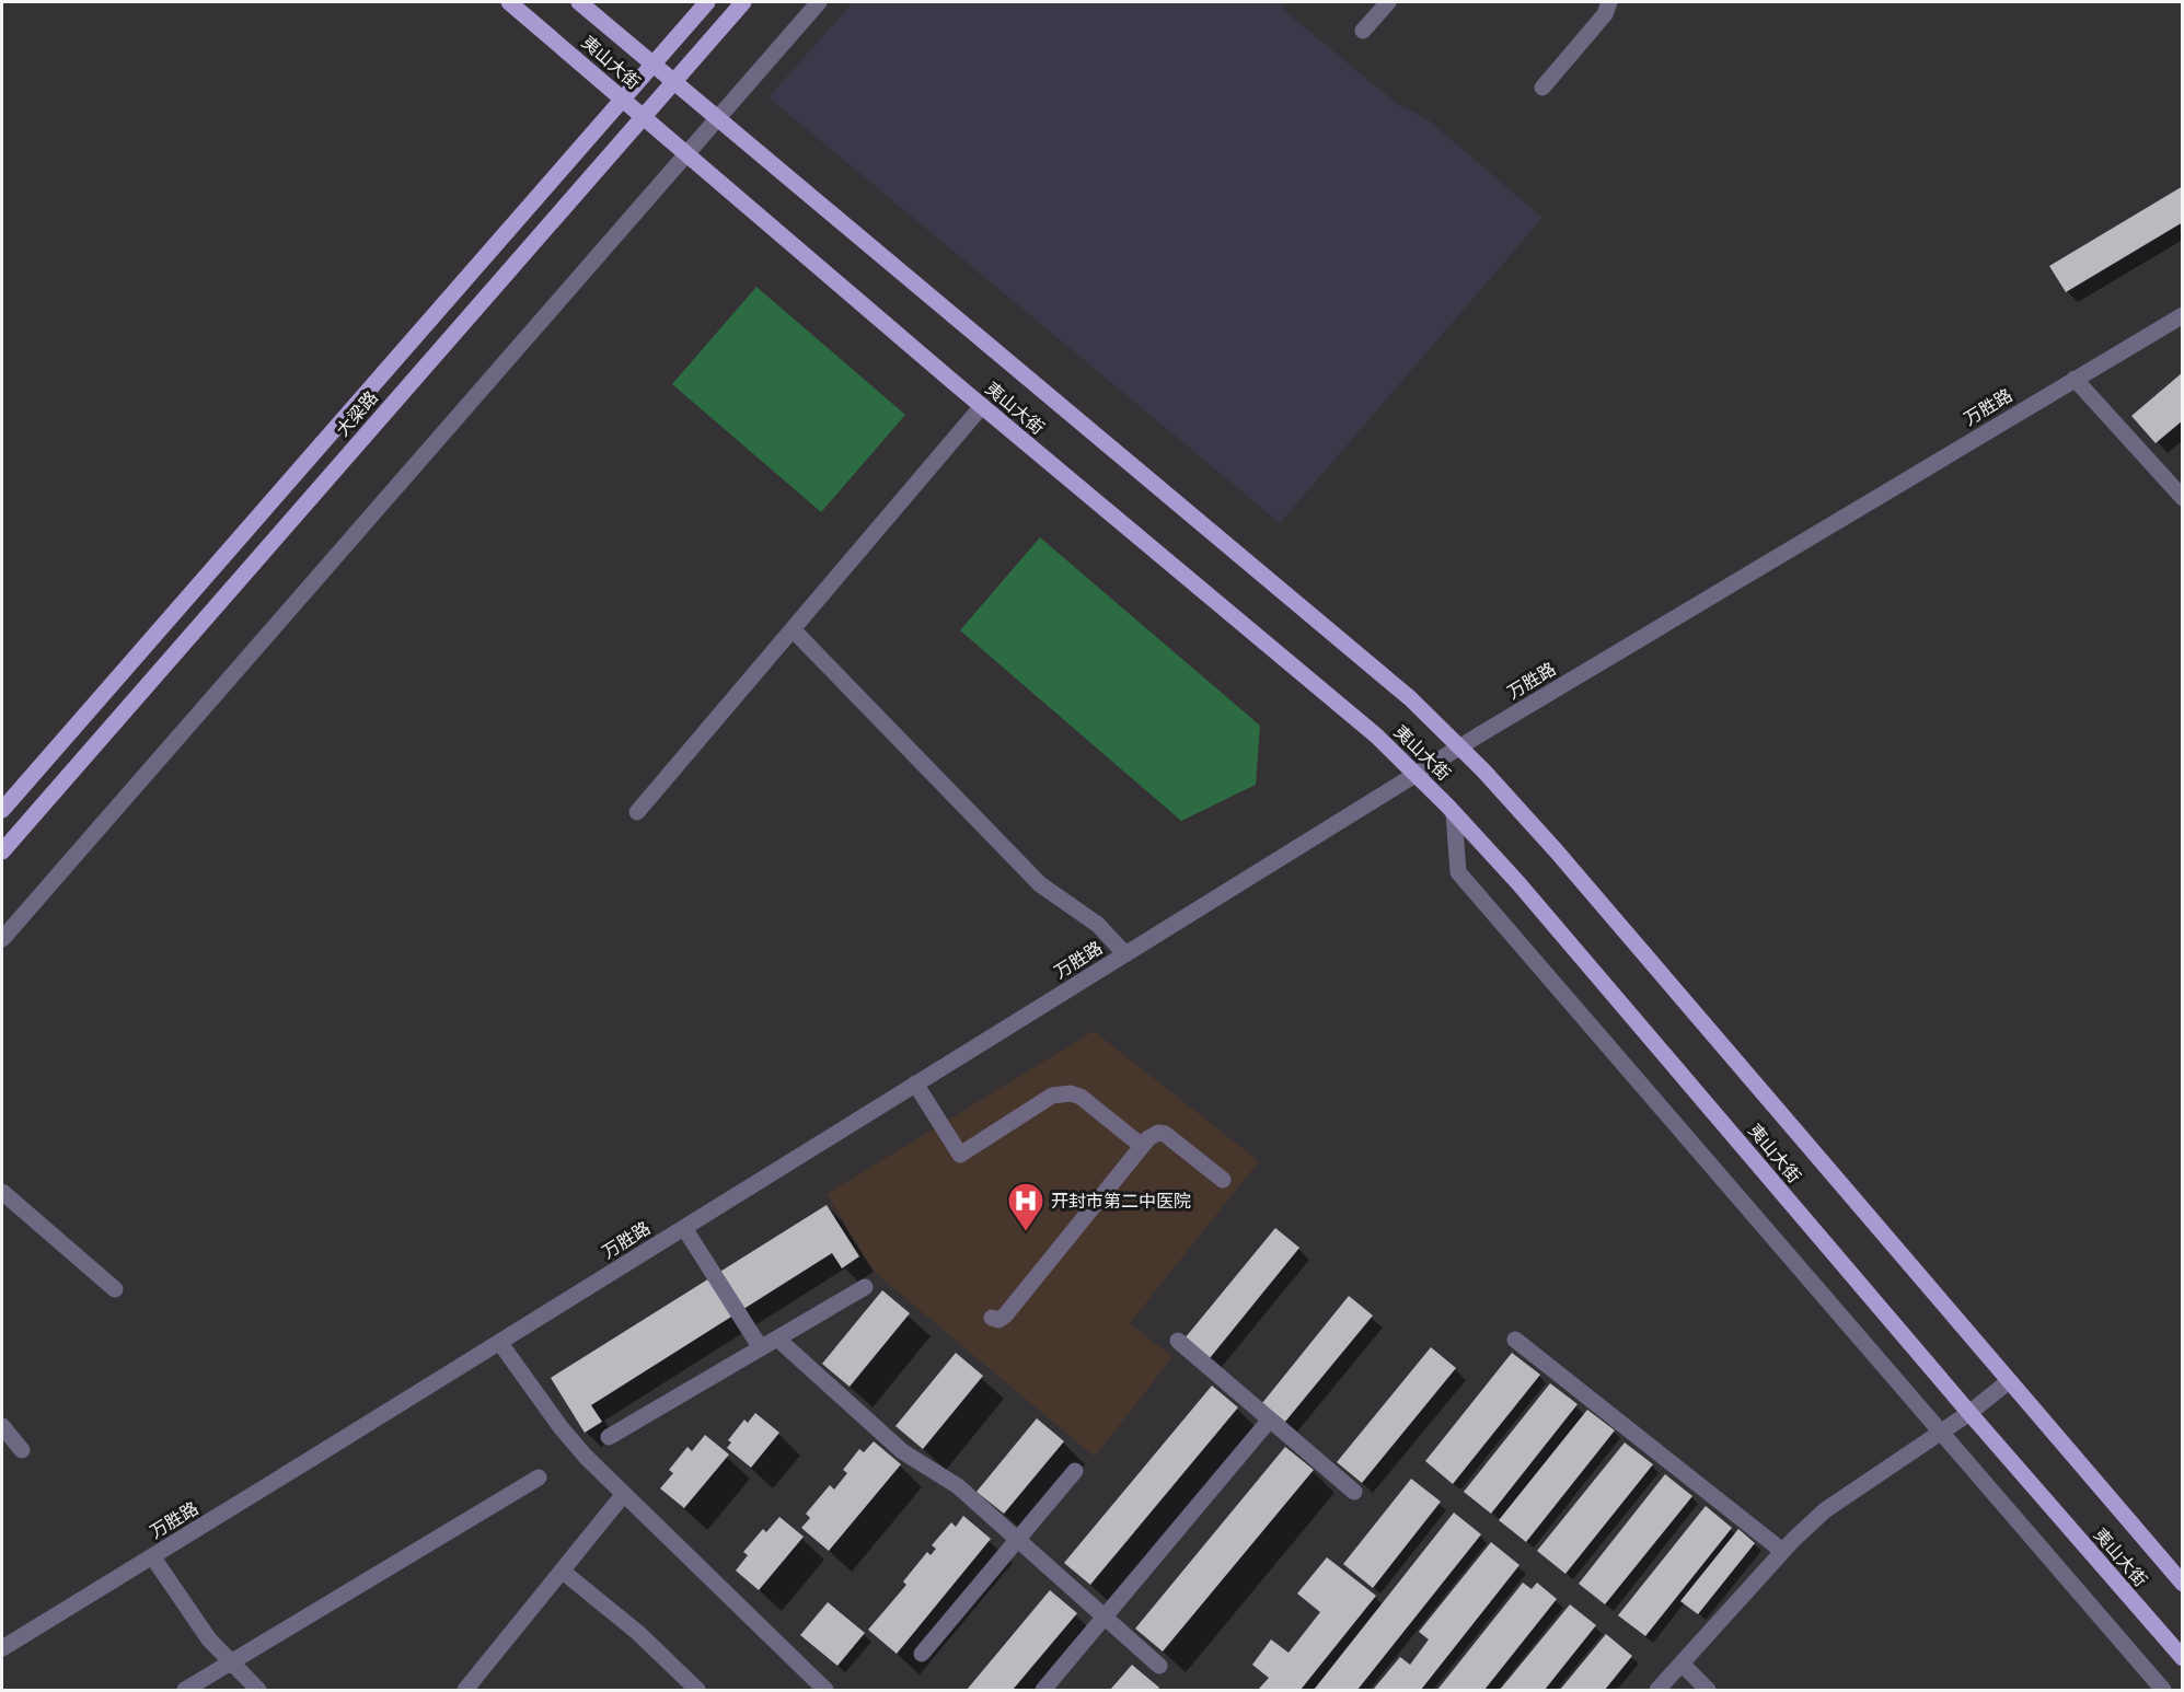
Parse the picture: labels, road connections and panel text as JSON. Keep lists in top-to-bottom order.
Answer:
{
  "streets": {
    "main road": ["夷山大街", "大梁路"],
    "street": ["万胜路"]
  },
  "crossings": [
    ["夷山大街", "万胜路"],
    ["夷山大街", "大梁路"]
  ],
  "places": {
    "hospital": ["开封市第二中医院"]
  }
}
